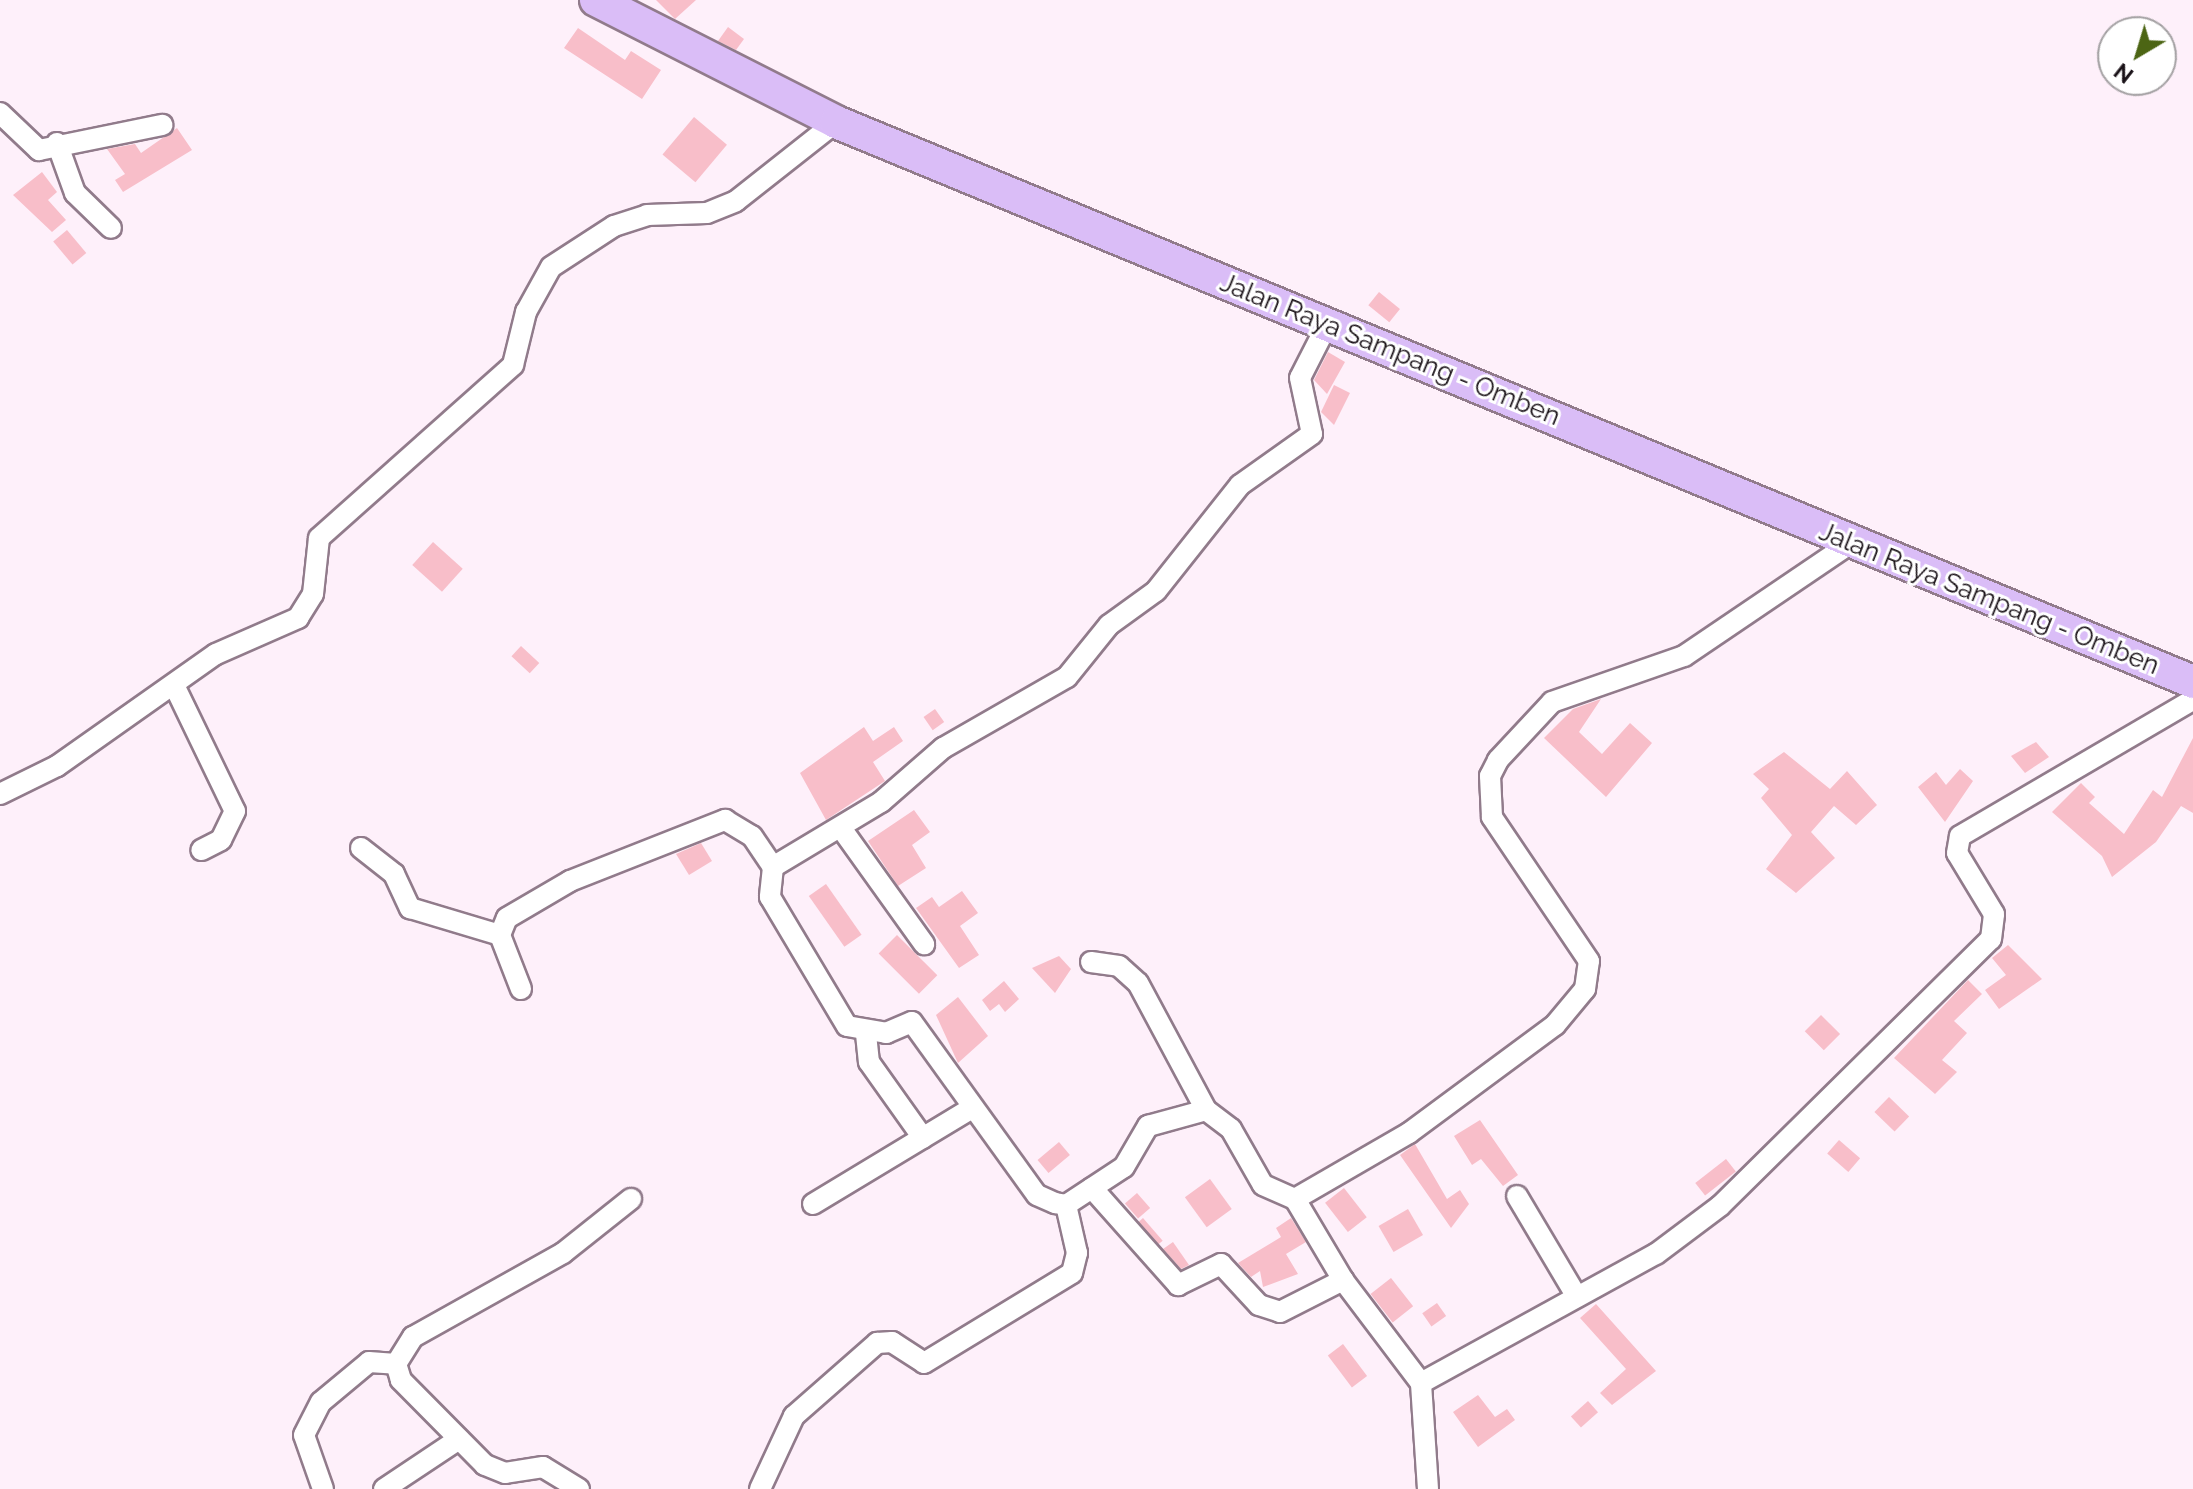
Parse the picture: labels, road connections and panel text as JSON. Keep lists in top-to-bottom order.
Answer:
{
  "streets": {
    "main road": ["Jalan Raya Sampang - Omben"]
  },
  "north": "bottom left"
}
